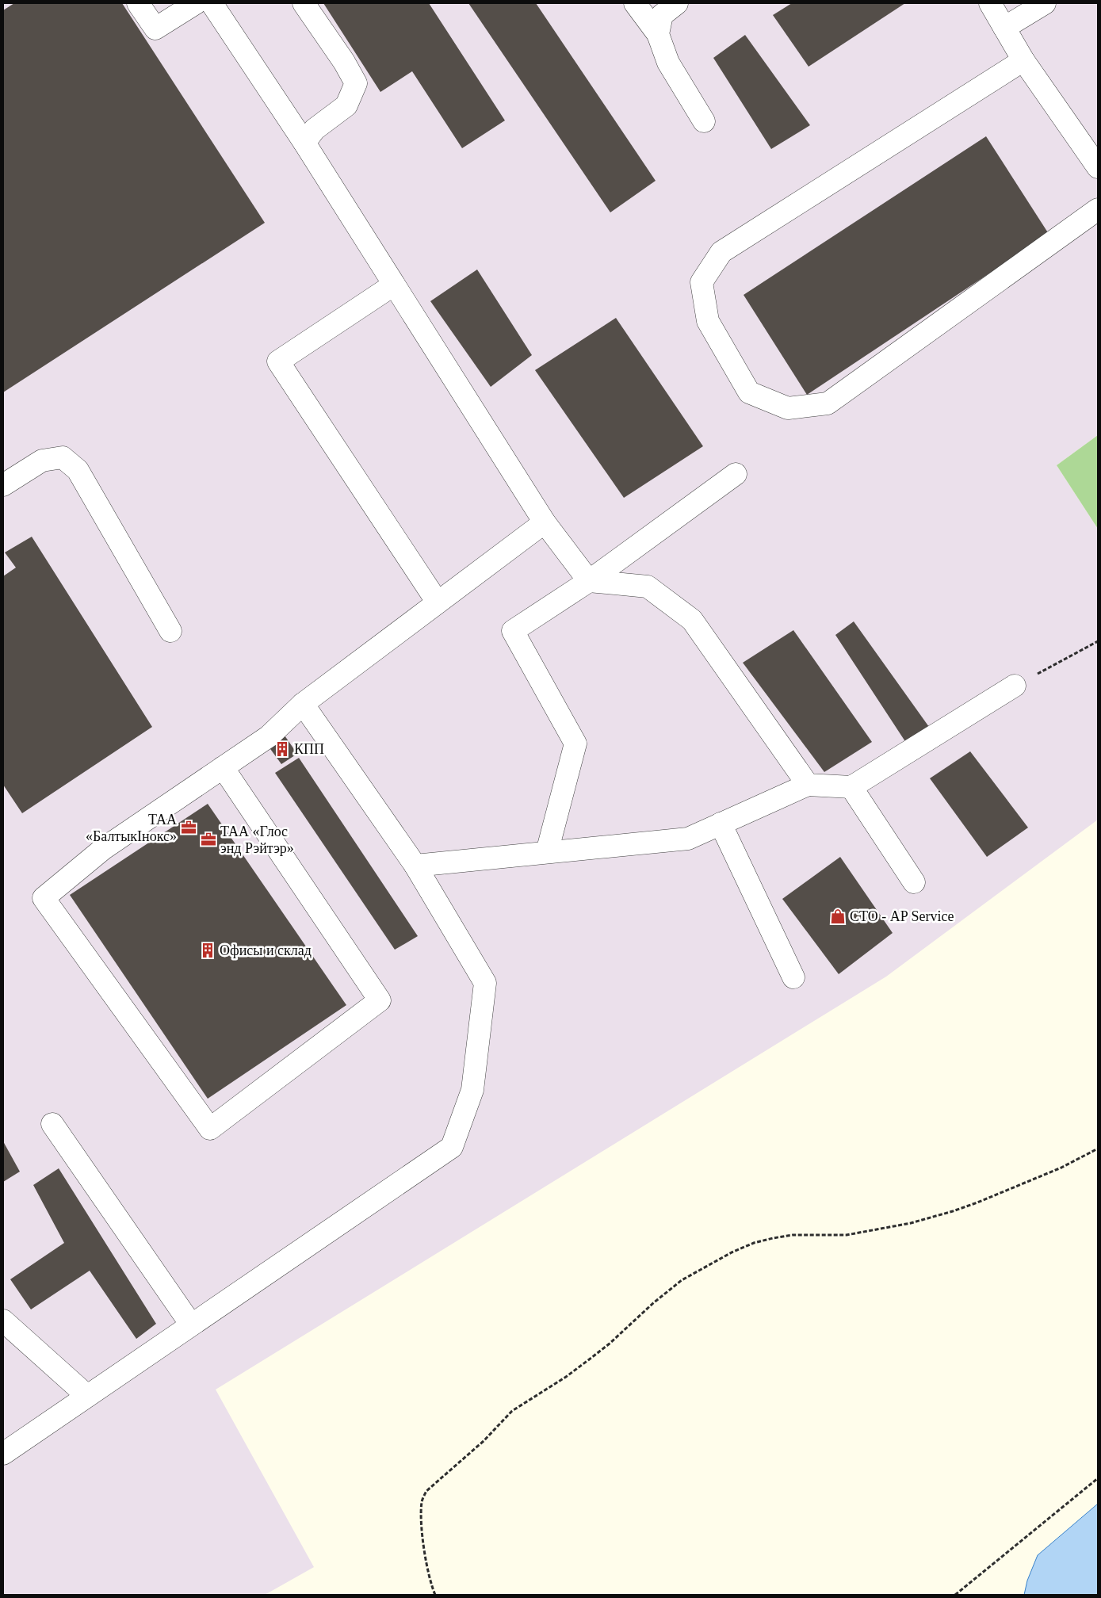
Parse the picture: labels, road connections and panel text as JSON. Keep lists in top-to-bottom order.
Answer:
{
  "places": {
    "building": ["КПП", "Офисы и склад"],
    "office": ["ТАА «БалтыкІнокс»", "ТАА «Глос энд Рэйтэр»"],
    "shop": ["СТО - AP Service"]
  }
}
